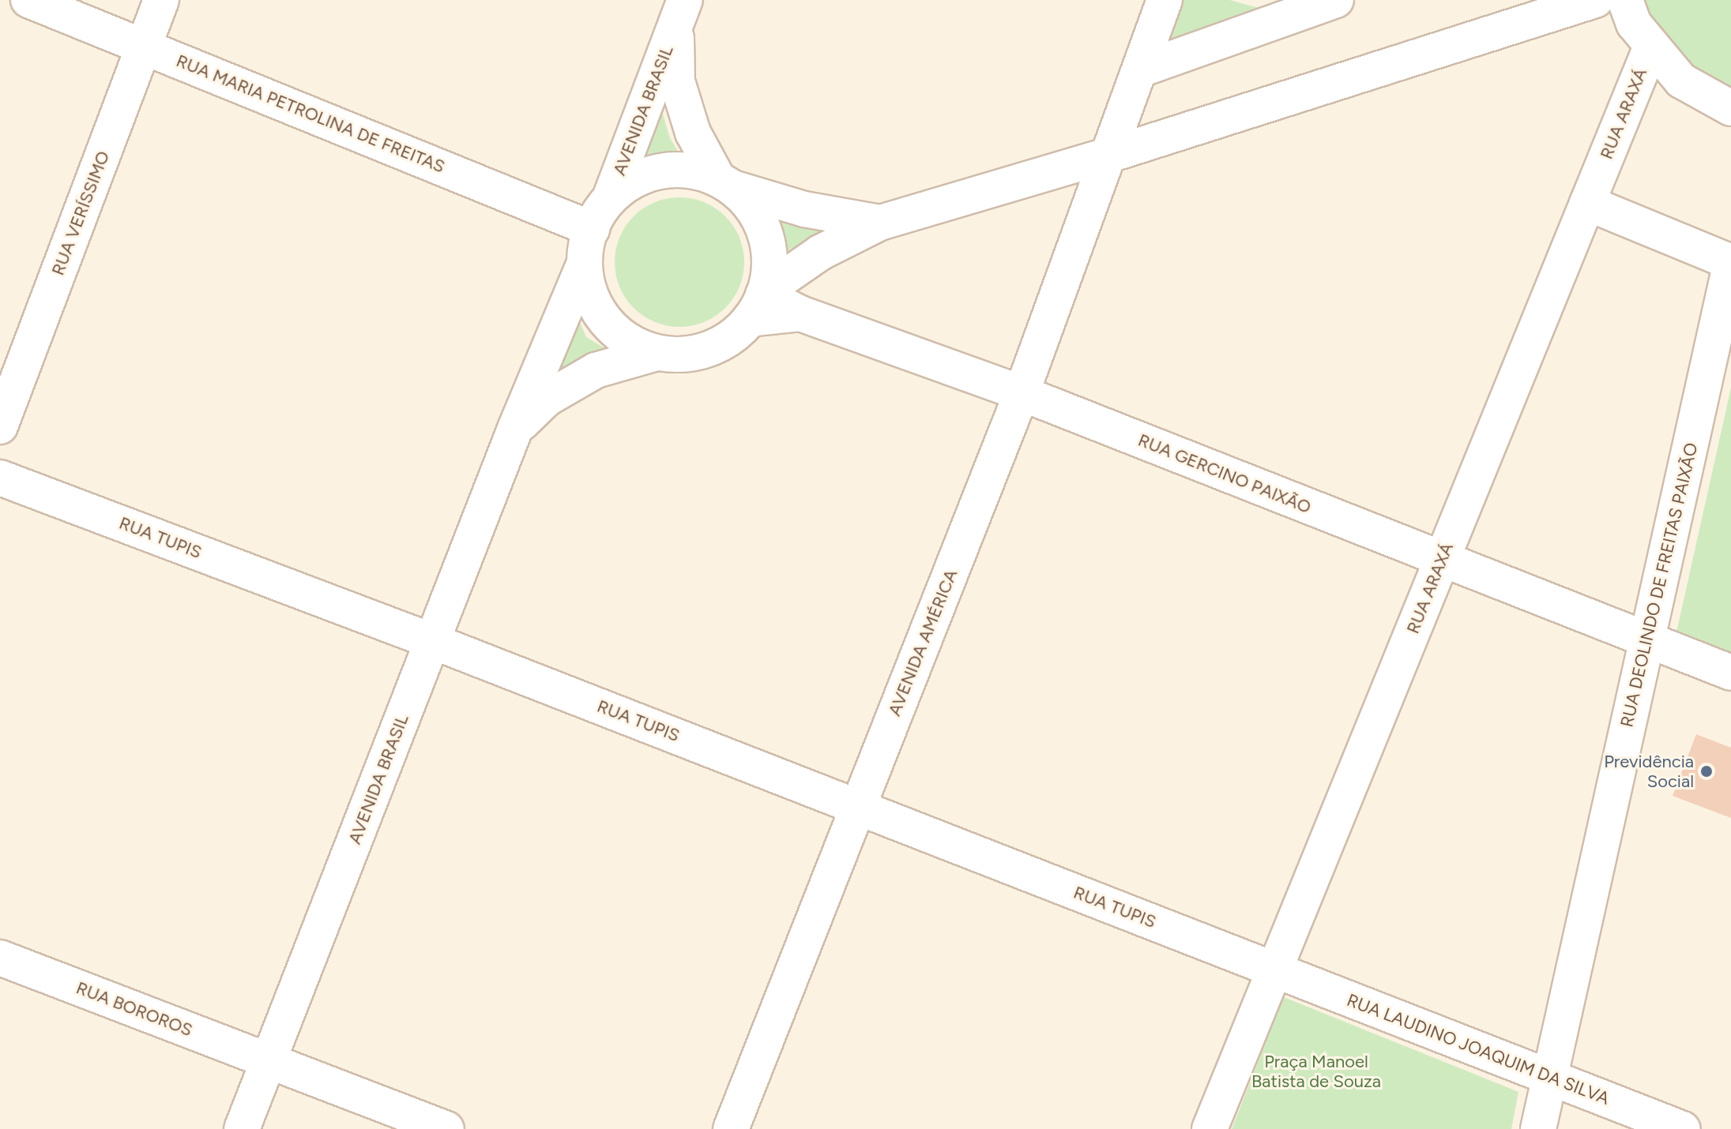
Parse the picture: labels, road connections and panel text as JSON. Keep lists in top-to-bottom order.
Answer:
{
  "streets": {
    "street": [
      "AVENIDA BRASIL",
      "RUA MARIA PETROLINA DE FREITAS",
      "RUA ARAXÁ",
      "RUA VERÍSSIMO",
      "RUA GERCINO PAIXÃO",
      "RUA TUPIS",
      "RUA DEOLINDO DE FREITAS PAIXÃO",
      "AVENIDA AMÉRICA",
      "RUA BOROROS",
      "RUA LAUDINO JOAQUIM DA SILVA"
    ]
  },
  "crossings": [
    ["AVENIDA BRASIL", "RUA MARIA PETROLINA DE FREITAS"],
    ["AVENIDA BRASIL", "RUA GERCINO PAIXÃO"],
    ["AVENIDA BRASIL", "RUA TUPIS"],
    ["AVENIDA BRASIL", "RUA BOROROS"],
    ["RUA MARIA PETROLINA DE FREITAS", "RUA VERÍSSIMO"],
    ["RUA MARIA PETROLINA DE FREITAS", "RUA GERCINO PAIXÃO"],
    ["RUA ARAXÁ", "RUA GERCINO PAIXÃO"],
    ["RUA ARAXÁ", "RUA TUPIS"],
    ["RUA ARAXÁ", "RUA LAUDINO JOAQUIM DA SILVA"],
    ["RUA GERCINO PAIXÃO", "RUA DEOLINDO DE FREITAS PAIXÃO"],
    ["RUA GERCINO PAIXÃO", "AVENIDA AMÉRICA"],
    ["RUA TUPIS", "AVENIDA AMÉRICA"],
    ["RUA TUPIS", "RUA LAUDINO JOAQUIM DA SILVA"],
    ["RUA DEOLINDO DE FREITAS PAIXÃO", "RUA LAUDINO JOAQUIM DA SILVA"]
  ],
  "parks": ["Praça Manoel Batista de Souza"],
  "places": ["Previdência Social"]
}
